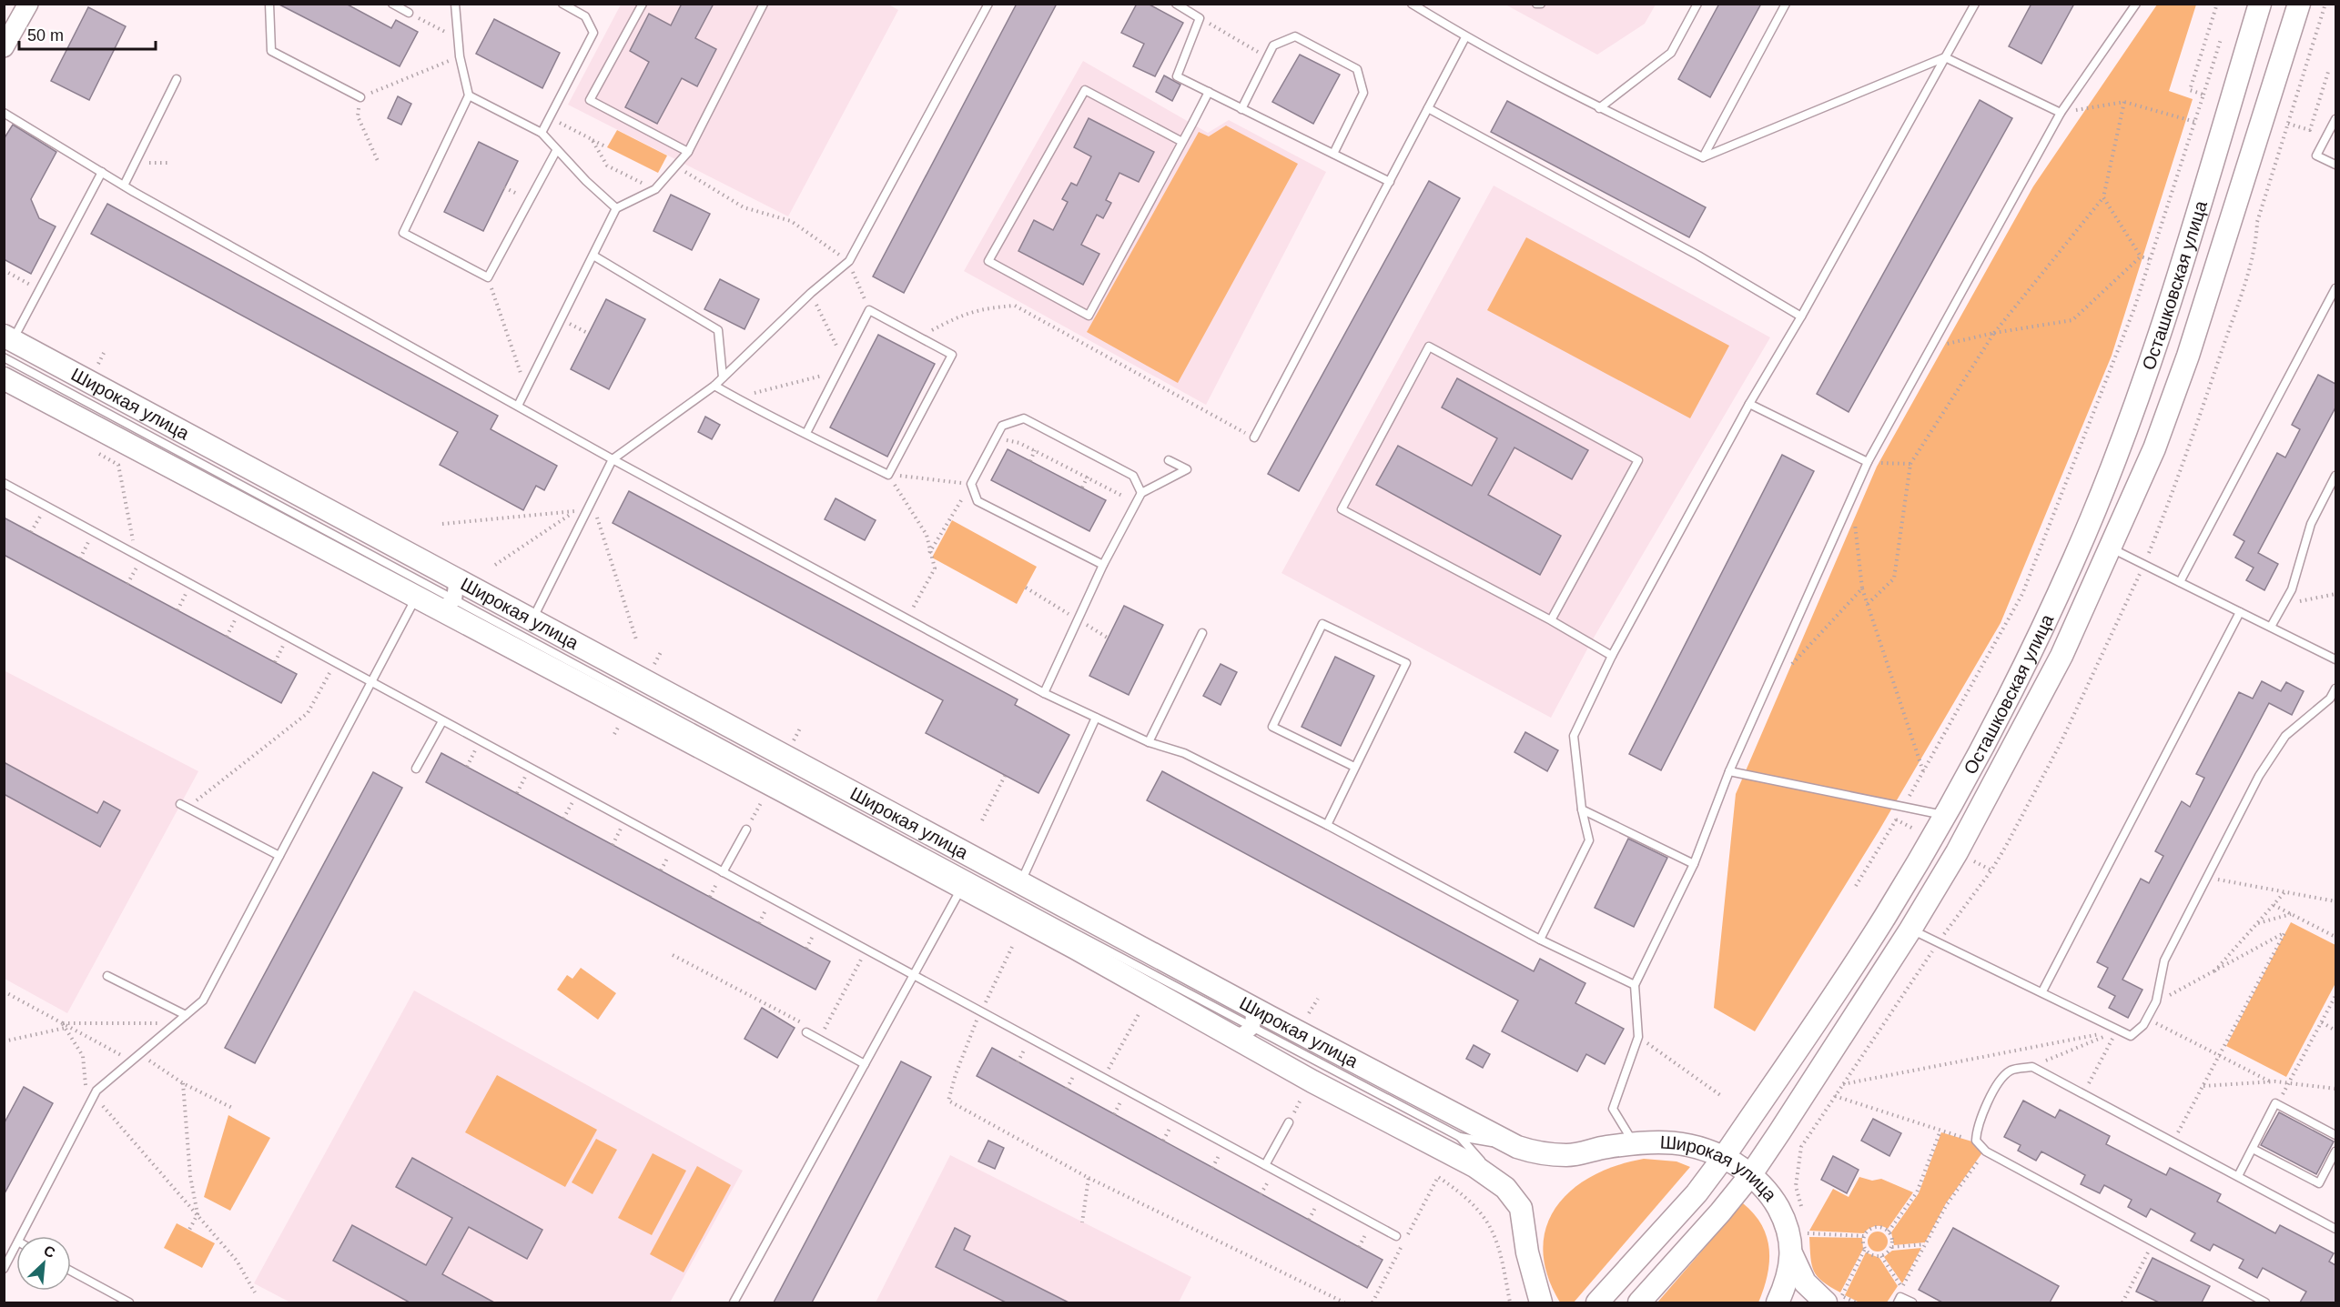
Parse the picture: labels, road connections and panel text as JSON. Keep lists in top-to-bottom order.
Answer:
{
  "streets": {
    "main road": ["Осташковская улица", "Широкая улица"]
  },
  "crossings": [
    ["Осташковская улица", "Широкая улица"]
  ],
  "scale_bar": "50 m",
  "north": "top right"
}
